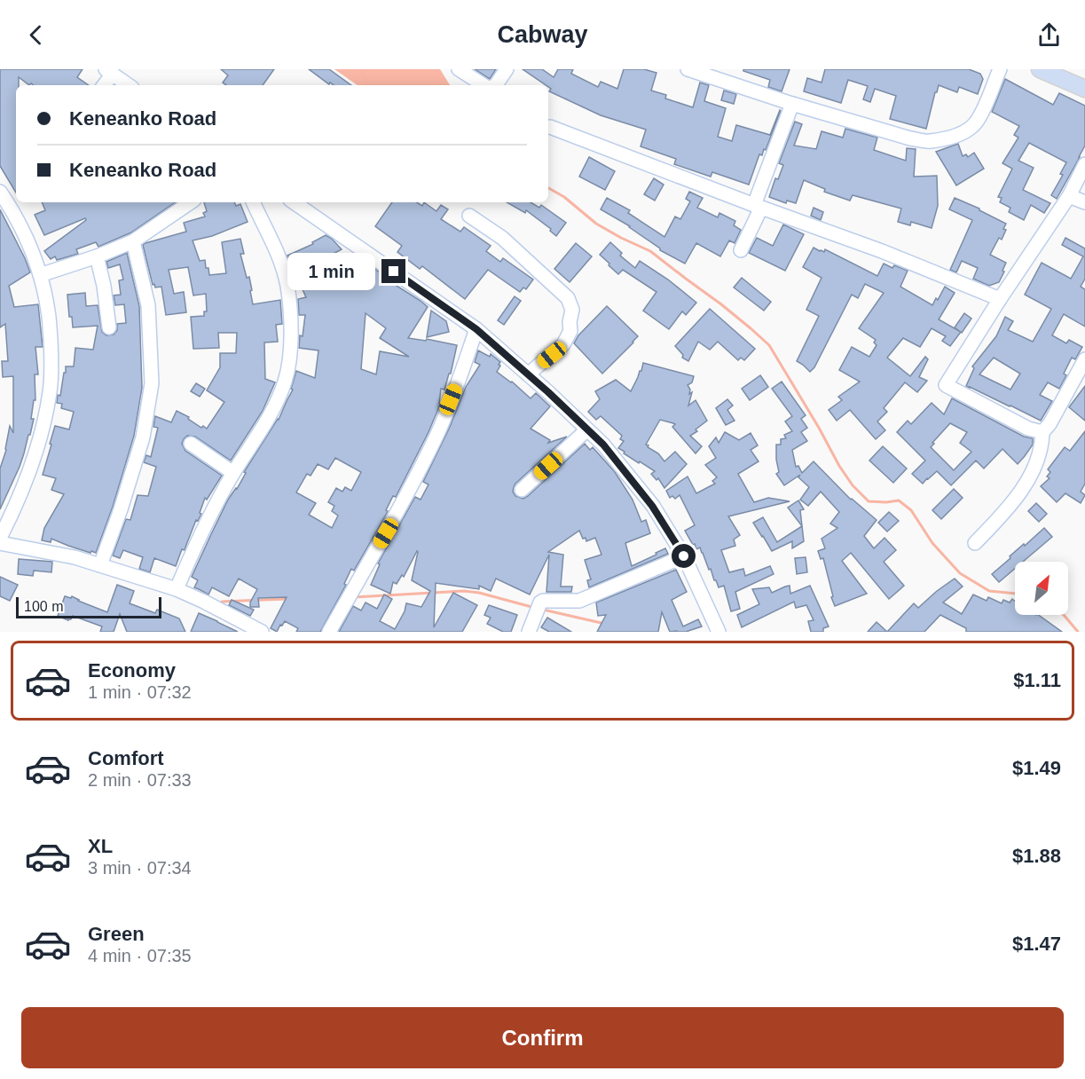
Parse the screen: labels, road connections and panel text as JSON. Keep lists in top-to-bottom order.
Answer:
{
  "scale_bar": "100 m",
  "north": "top right",
  "page": {
    "header": "Cabway",
    "banner": ["Keneanko Road", "Keneanko Road"],
    "bubble": "1 min",
    "scale": "100 m",
    "list": [
      {
        "name": "Economy",
        "note": "1 min · 07:32",
        "value": "$1.11"
      },
      {
        "name": "Comfort",
        "note": "2 min · 07:33",
        "value": "$1.49"
      },
      {
        "name": "XL",
        "note": "3 min · 07:34",
        "value": "$1.88"
      },
      {
        "name": "Green",
        "note": "4 min · 07:35",
        "value": "$1.47"
      }
    ],
    "buttons": "Confirm"
  }
}
